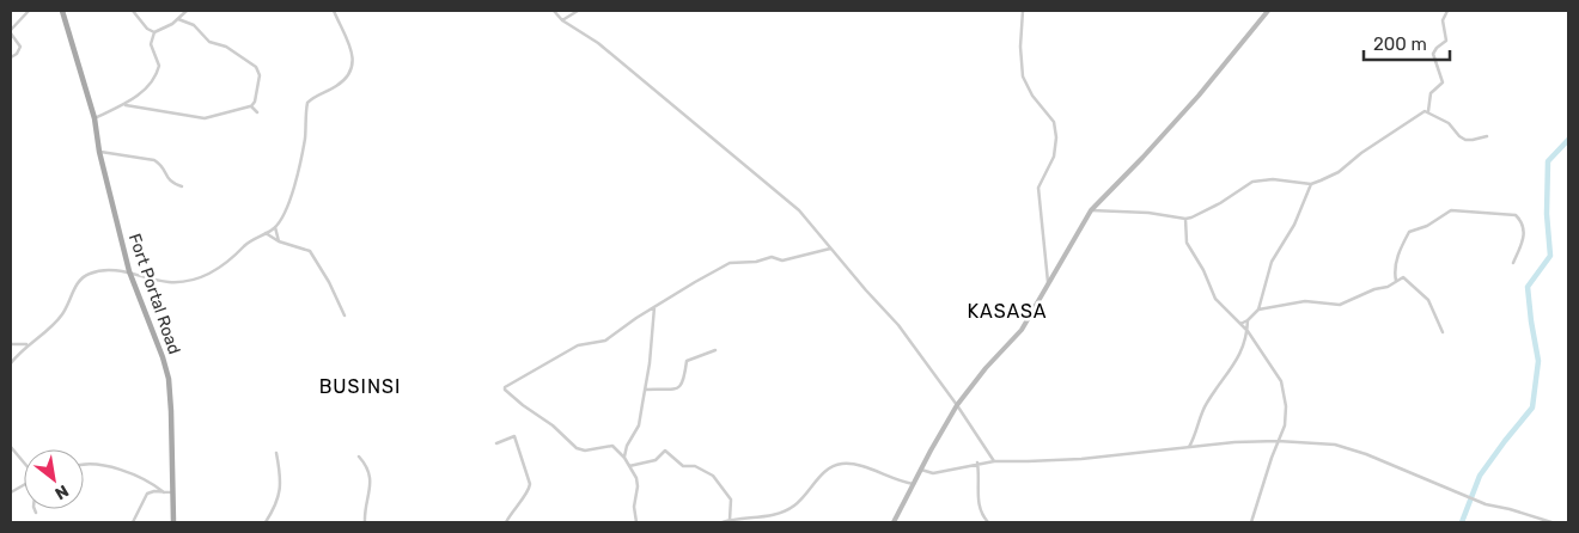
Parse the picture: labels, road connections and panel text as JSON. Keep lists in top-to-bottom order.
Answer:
{
  "streets": {
    "main road": ["Fort Portal Road"]
  },
  "districts": ["KASASA", "BUSINSI"],
  "scale_bar": "200 m",
  "north": "bottom right"
}
